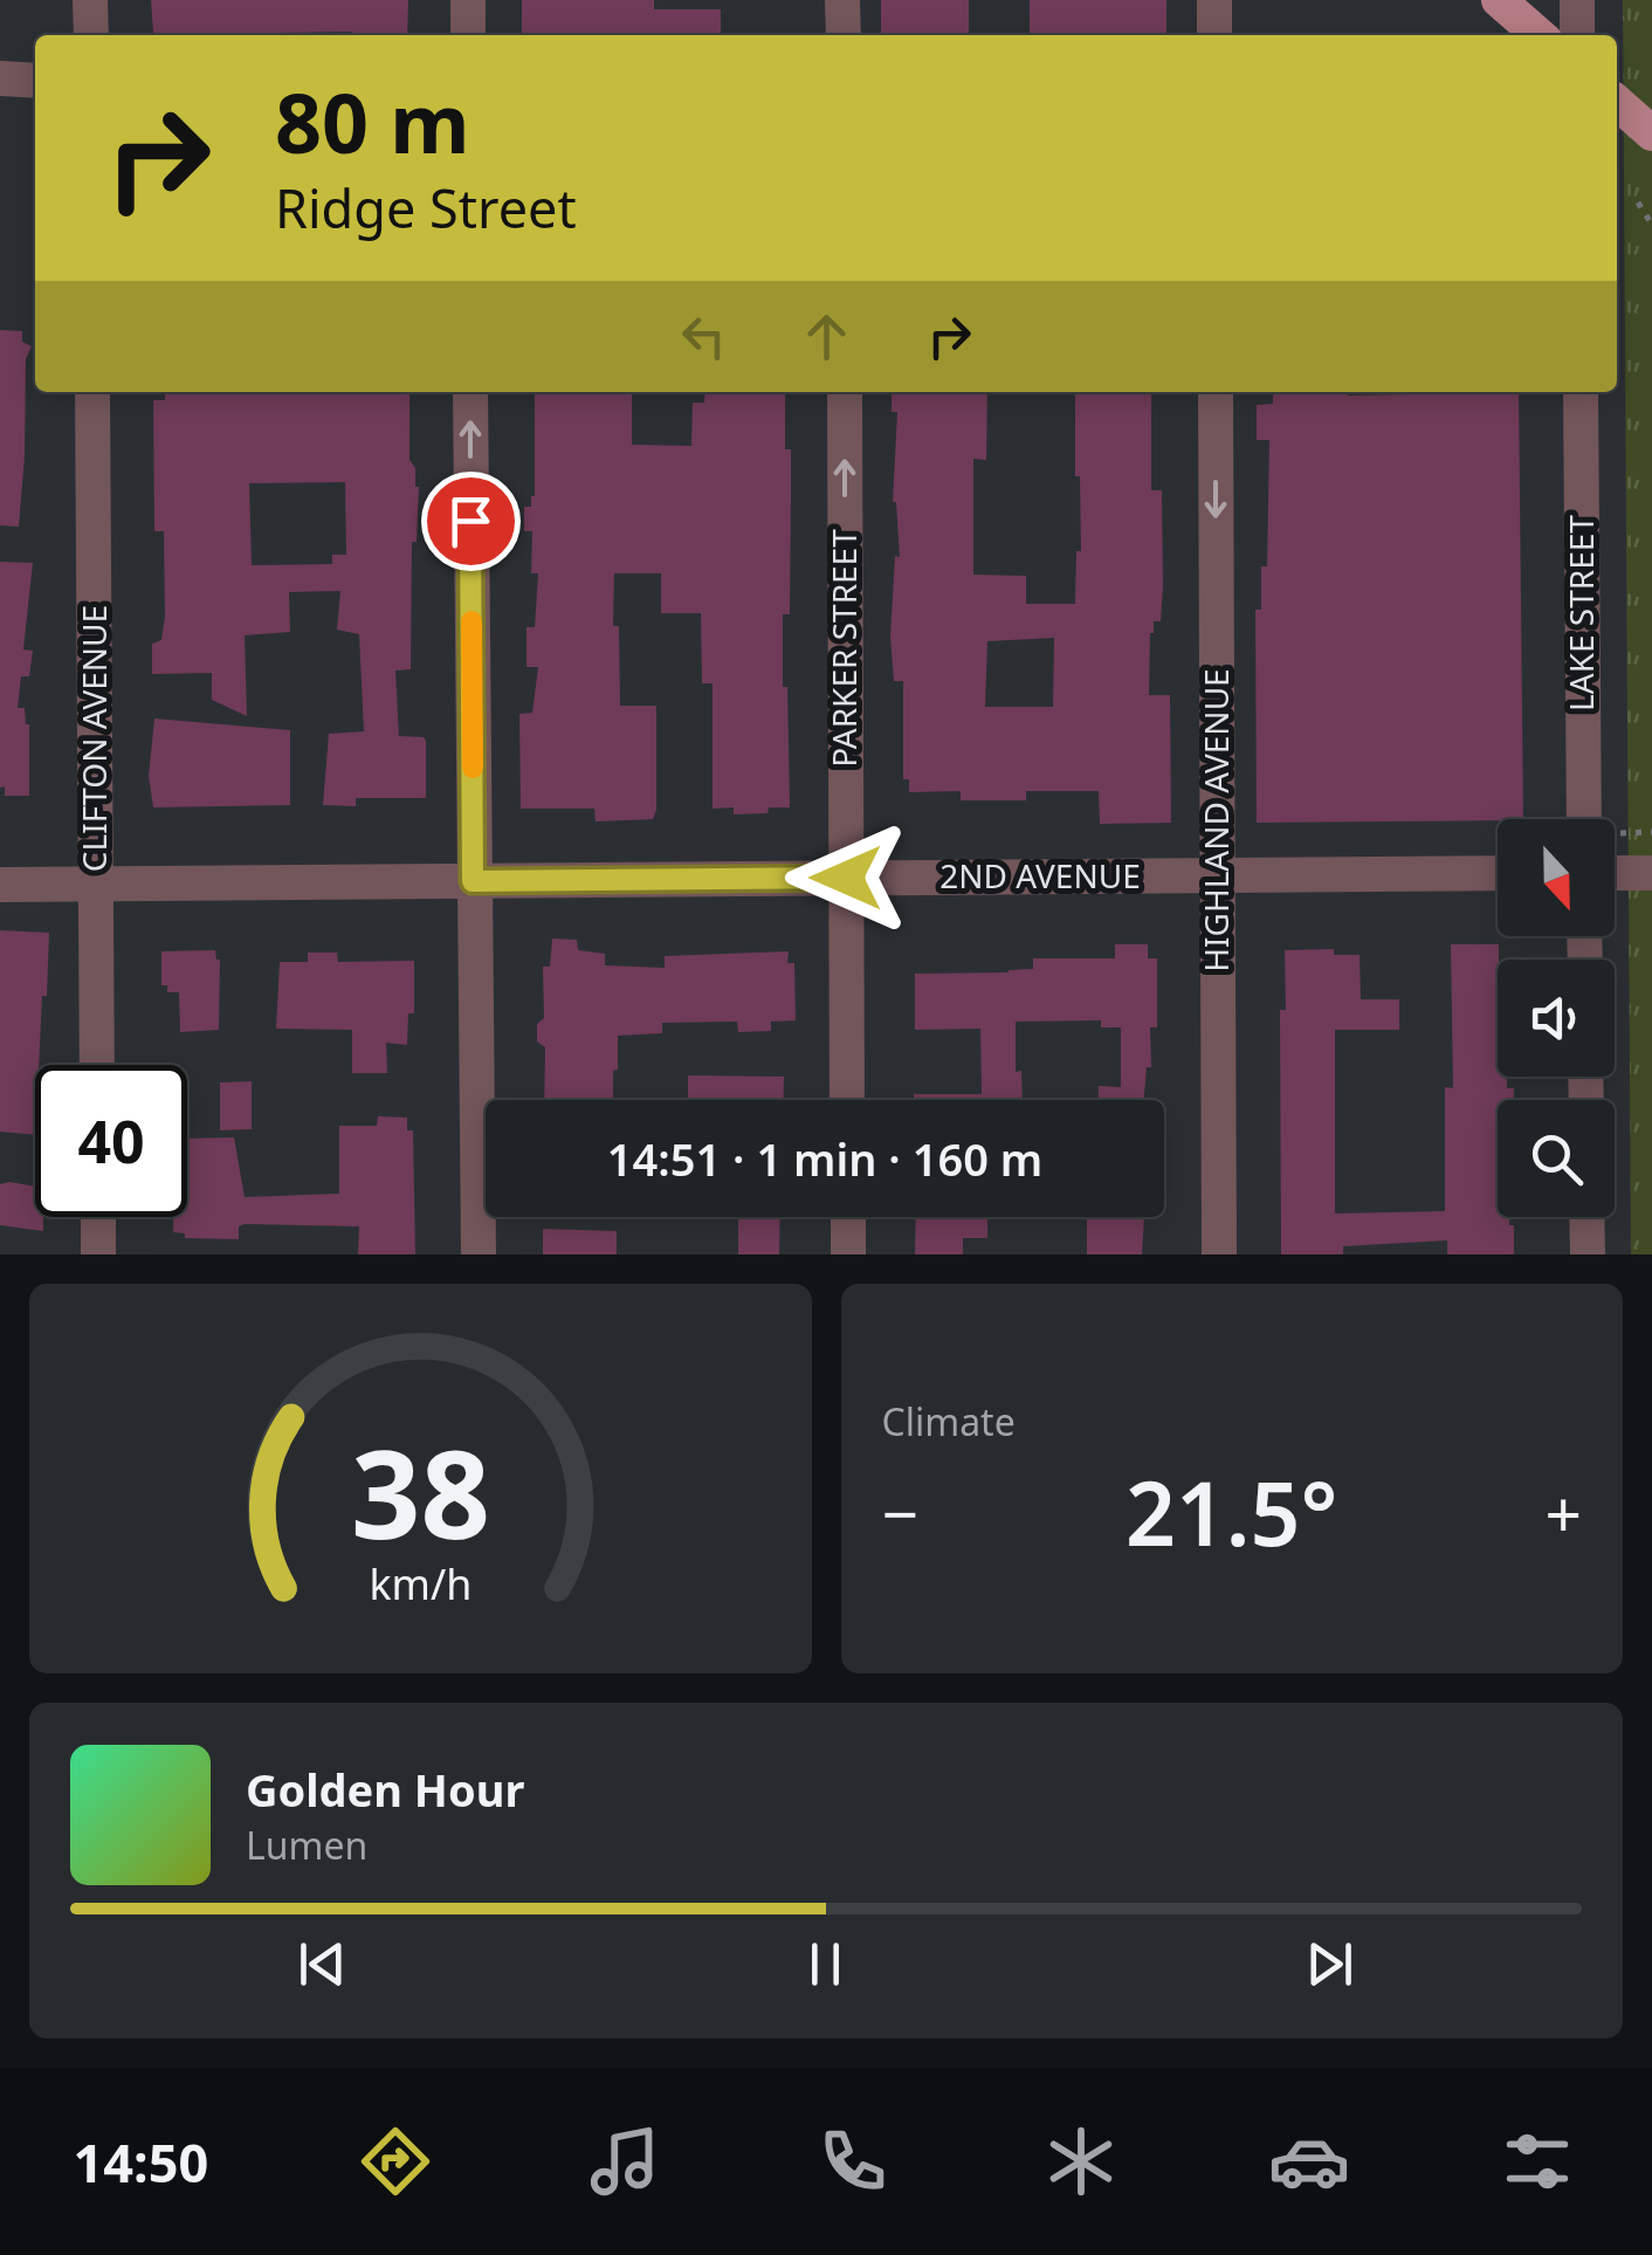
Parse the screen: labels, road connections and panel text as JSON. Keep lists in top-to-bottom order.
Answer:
{
  "streets": {
    "street": [
      "LAKE STREET",
      "PARKER STREET",
      "CLIFTON AVENUE",
      "HIGHLAND AVENUE",
      "2ND AVENUE"
    ]
  },
  "crossings": [
    ["PARKER STREET", "2ND AVENUE"],
    ["CLIFTON AVENUE", "2ND AVENUE"],
    ["HIGHLAND AVENUE", "2ND AVENUE"]
  ],
  "one_way": ["PARKER STREET", "HIGHLAND AVENUE"],
  "north": "bottom",
  "page": {
    "turn": ["80 m", "Ridge Street"],
    "limit": "40",
    "trip": "14:51 · 1 min · 160 m",
    "tile": "Climate",
    "heat": ["−", "21.5°", "+"],
    "song": ["Golden Hour", "Lumen"],
    "tabs": "14:50",
    "gauge": ["38", "km/h"]
  }
}
